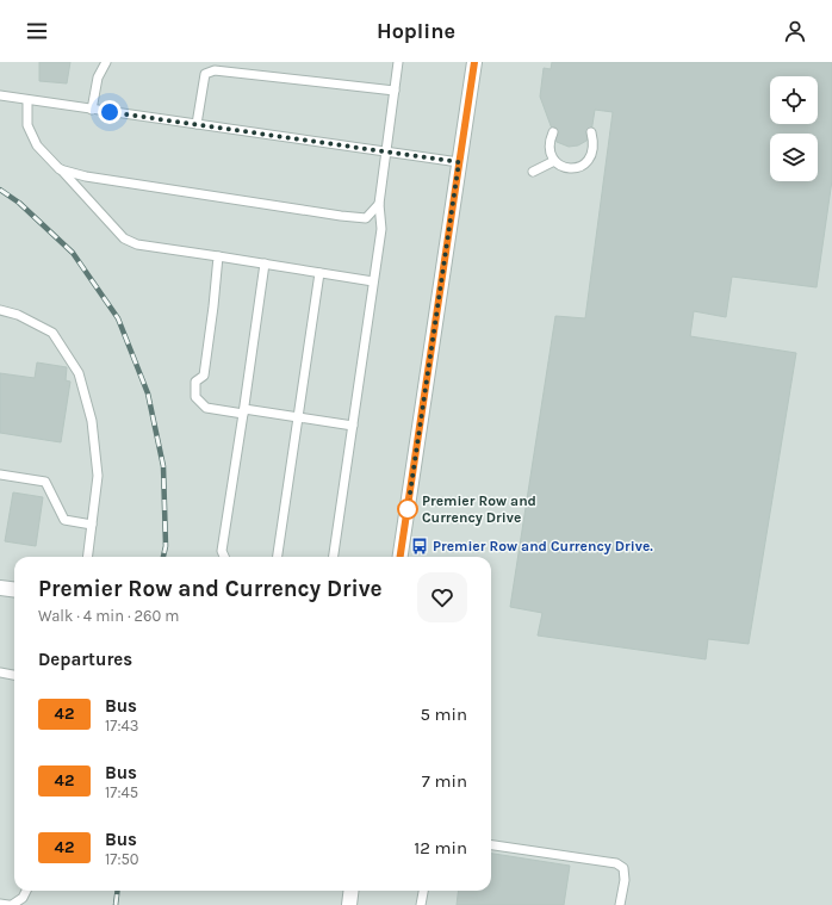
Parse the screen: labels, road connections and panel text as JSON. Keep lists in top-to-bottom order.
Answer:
{
  "places": {
    "other": ["Premier Row and Currency Drive"],
    "bus stop": ["Premier Row and Currency Drive."]
  },
  "lines": ["bus line 42"],
  "page": {
    "header": "Hopline",
    "heading": [
      ["Premier Row and Currency Drive", "Walk · 4 min · 260 m"],
      "Departures"
    ],
    "list": [
      {
        "mark": "42",
        "name": "Bus",
        "note": "17:43",
        "value": "5 min"
      },
      {
        "mark": "42",
        "name": "Bus",
        "note": "17:45",
        "value": "7 min"
      },
      {
        "mark": "42",
        "name": "Bus",
        "note": "17:50",
        "value": "12 min"
      }
    ]
  }
}
